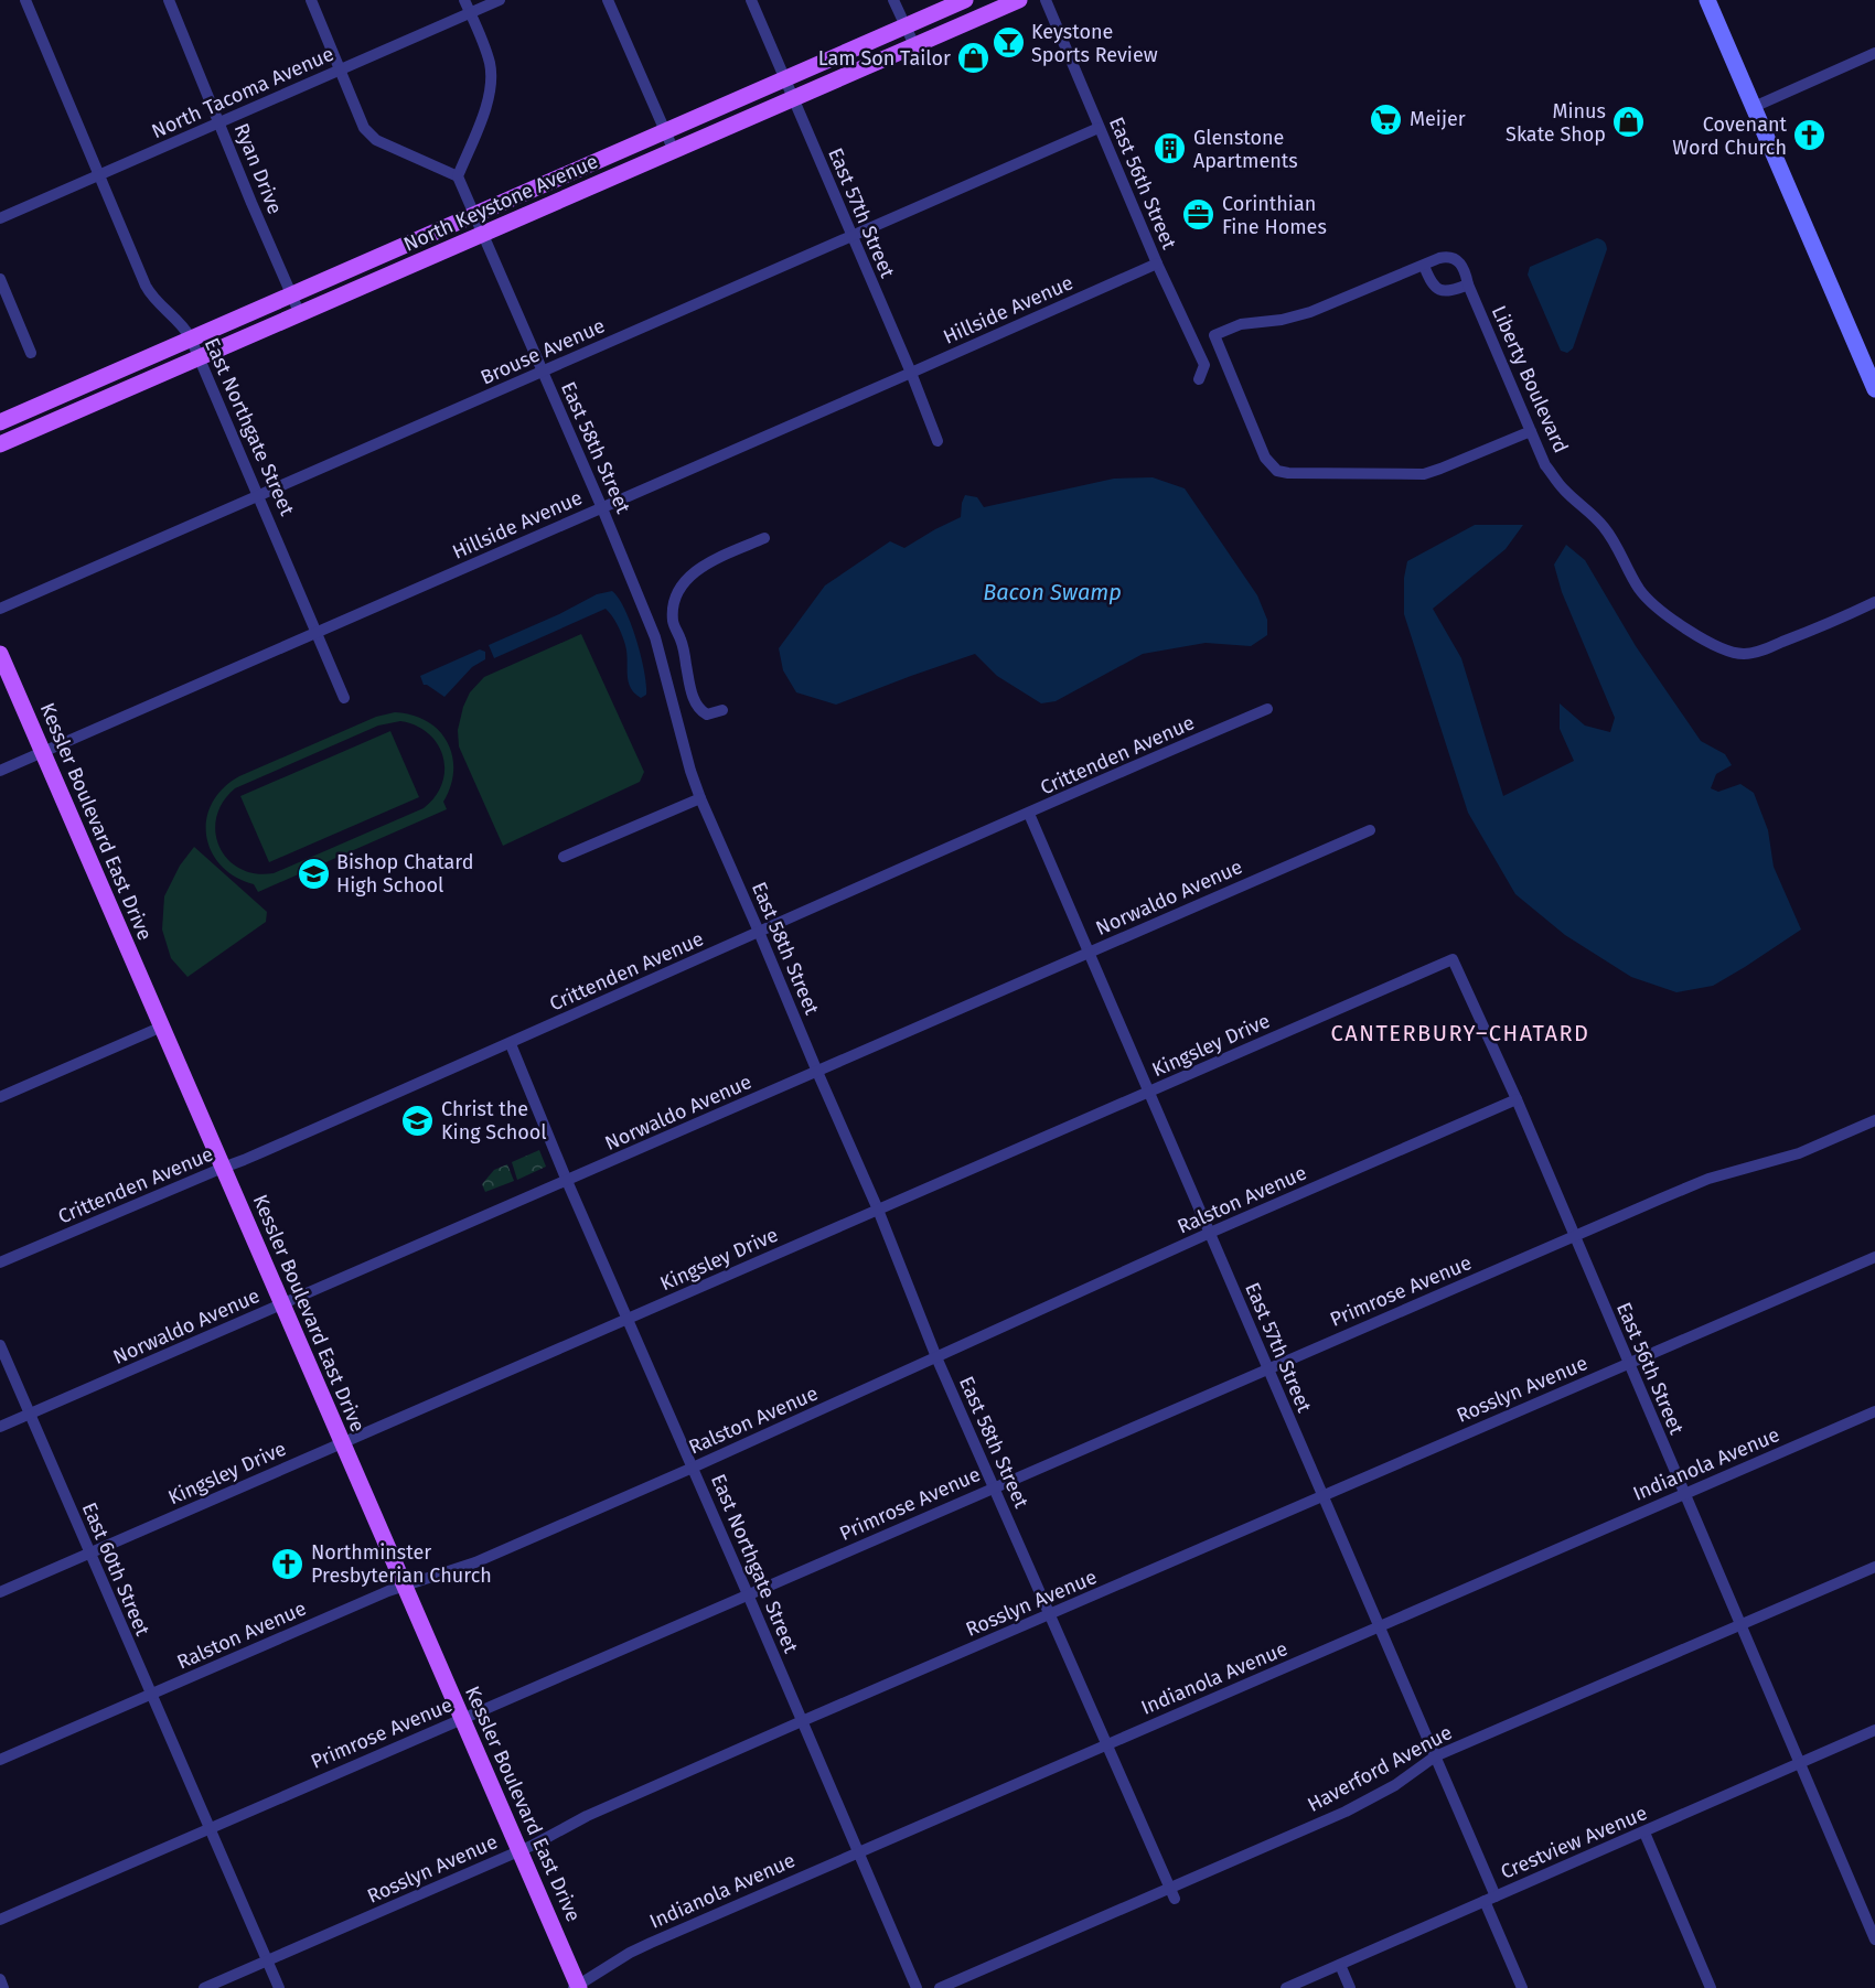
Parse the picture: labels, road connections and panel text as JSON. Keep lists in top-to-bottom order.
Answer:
{
  "streets": {
    "main road": ["North Keystone Avenue", "Kessler Boulevard East Drive"],
    "street": [
      "North Tacoma Avenue",
      "Ryan Drive",
      "East 56th Street",
      "East 57th Street",
      "Hillside Avenue",
      "Brouse Avenue",
      "Liberty Boulevard",
      "East Northgate Street",
      "East 58th Street",
      "Crittenden Avenue",
      "Norwaldo Avenue",
      "Kingsley Drive",
      "Ralston Avenue",
      "Primrose Avenue",
      "Rosslyn Avenue",
      "Indianola Avenue",
      "East 60th Street",
      "Haverford Avenue",
      "Crestview Avenue"
    ]
  },
  "crossings": [
    ["North Tacoma Avenue", "Ryan Drive"],
    ["North Tacoma Avenue", "East Northgate Street"],
    ["Ryan Drive", "North Keystone Avenue"],
    ["East 56th Street", "Hillside Avenue"],
    ["East 56th Street", "Brouse Avenue"],
    ["East 56th Street", "Kingsley Drive"],
    ["East 56th Street", "Ralston Avenue"],
    ["East 56th Street", "Primrose Avenue"],
    ["East 56th Street", "Rosslyn Avenue"],
    ["East 56th Street", "Indianola Avenue"],
    ["East 56th Street", "Haverford Avenue"],
    ["East 56th Street", "Crestview Avenue"],
    ["North Keystone Avenue", "East 57th Street"],
    ["North Keystone Avenue", "East Northgate Street"],
    ["North Keystone Avenue", "East 58th Street"],
    ["East 57th Street", "Hillside Avenue"],
    ["East 57th Street", "Brouse Avenue"],
    ["East 57th Street", "Crittenden Avenue"],
    ["East 57th Street", "Norwaldo Avenue"],
    ["East 57th Street", "Kingsley Drive"],
    ["East 57th Street", "Ralston Avenue"],
    ["East 57th Street", "Primrose Avenue"],
    ["East 57th Street", "Rosslyn Avenue"],
    ["East 57th Street", "Indianola Avenue"],
    ["East 57th Street", "Haverford Avenue"],
    ["East 57th Street", "Crestview Avenue"],
    ["Hillside Avenue", "East Northgate Street"],
    ["Hillside Avenue", "East 58th Street"],
    ["Hillside Avenue", "Kessler Boulevard East Drive"],
    ["Brouse Avenue", "East Northgate Street"],
    ["Brouse Avenue", "East 58th Street"],
    ["East Northgate Street", "Crittenden Avenue"],
    ["East Northgate Street", "Norwaldo Avenue"],
    ["East Northgate Street", "Kingsley Drive"],
    ["East Northgate Street", "Ralston Avenue"],
    ["East Northgate Street", "Primrose Avenue"],
    ["East Northgate Street", "Rosslyn Avenue"],
    ["East Northgate Street", "Indianola Avenue"],
    ["East 58th Street", "Crittenden Avenue"],
    ["East 58th Street", "Norwaldo Avenue"],
    ["East 58th Street", "Kingsley Drive"],
    ["East 58th Street", "Ralston Avenue"],
    ["East 58th Street", "Primrose Avenue"],
    ["East 58th Street", "Rosslyn Avenue"],
    ["East 58th Street", "Indianola Avenue"],
    ["East 58th Street", "Haverford Avenue"],
    ["Crittenden Avenue", "Kessler Boulevard East Drive"],
    ["Kessler Boulevard East Drive", "Norwaldo Avenue"],
    ["Kessler Boulevard East Drive", "Kingsley Drive"],
    ["Kessler Boulevard East Drive", "Ralston Avenue"],
    ["Kessler Boulevard East Drive", "Primrose Avenue"],
    ["Kessler Boulevard East Drive", "Rosslyn Avenue"],
    ["Kessler Boulevard East Drive", "Indianola Avenue"],
    ["Norwaldo Avenue", "East 60th Street"],
    ["Kingsley Drive", "East 60th Street"],
    ["Ralston Avenue", "East 60th Street"],
    ["Primrose Avenue", "East 60th Street"],
    ["Rosslyn Avenue", "East 60th Street"]
  ],
  "districts": ["CANTERBURY–CHATARD"],
  "water": ["Bacon Swamp"],
  "places": {
    "bar": ["Keystone Sports Review"],
    "shop": ["Lam Son Tailor", "Minus Skate Shop"],
    "supermarket": ["Meijer"],
    "church": ["Covenant Word Church", "Northminster Presbyterian Church"],
    "building": ["Glenstone Apartments"],
    "office": ["Corinthian Fine Homes"],
    "school or university": ["Bishop Chatard High School", "Christ the King School"]
  }
}
